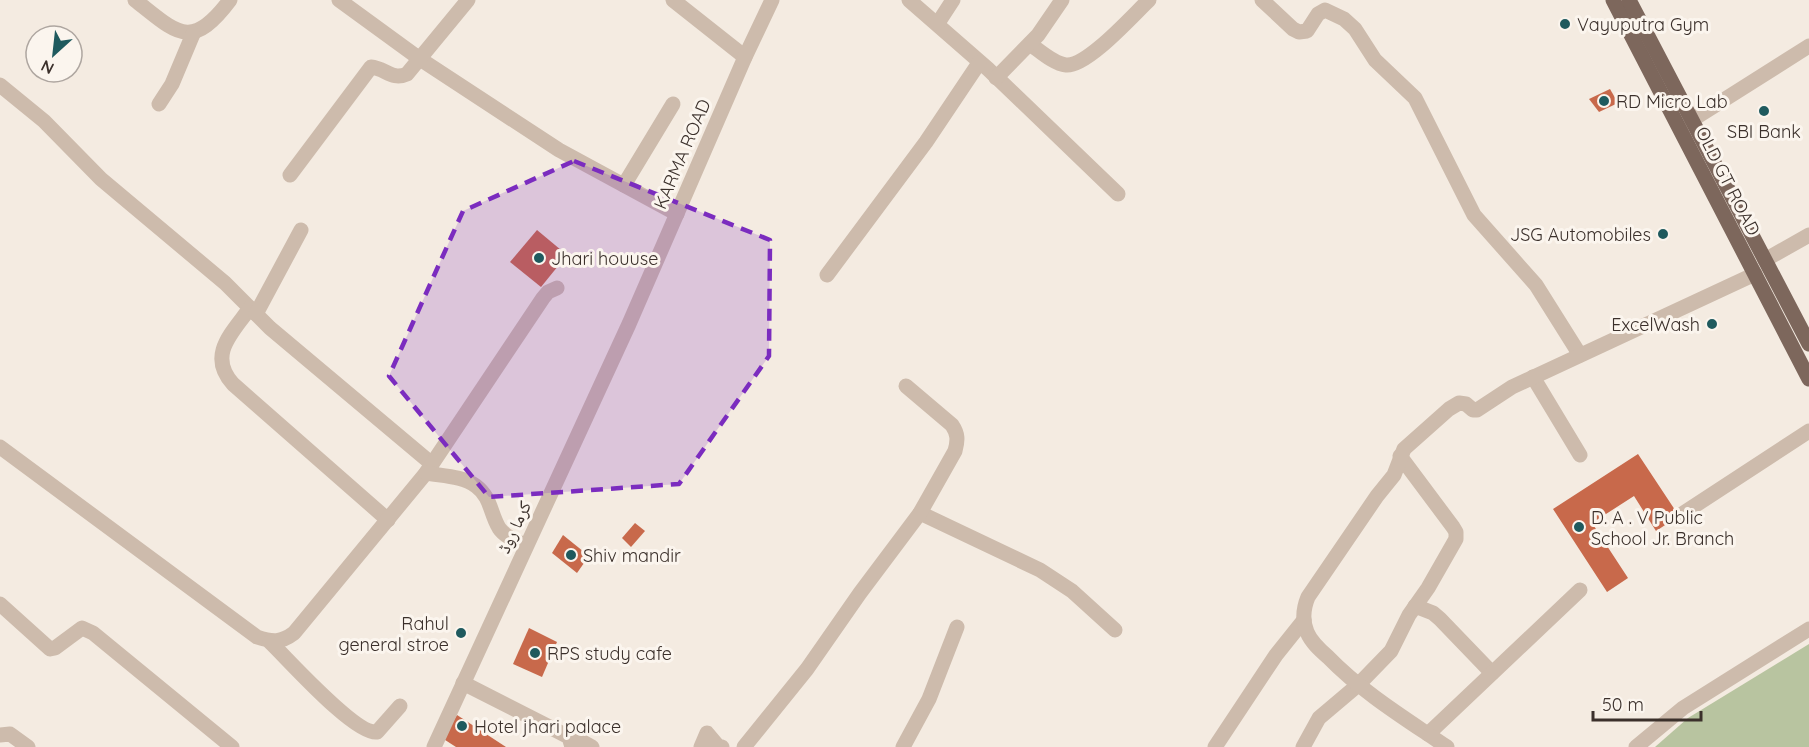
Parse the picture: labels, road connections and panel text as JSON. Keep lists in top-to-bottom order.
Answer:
{
  "streets": {
    "main road": ["OLD GT ROAD"],
    "street": ["KARMA ROAD", "کرما روڈ"]
  },
  "crossings": [
    ["KARMA ROAD", "کرما روڈ"]
  ],
  "places": [
    "Vayuputra Gym",
    "RD Micro Lab",
    "SBI Bank",
    "JSG Automobiles",
    "Jhari houuse",
    "ExcelWash",
    "D. A . V Public School Jr. Branch",
    "Shiv mandir",
    "Rahul general stroe",
    "RPS study cafe",
    "Hotel jhari palace"
  ],
  "scale_bar": "50 m",
  "north": "bottom left"
}
